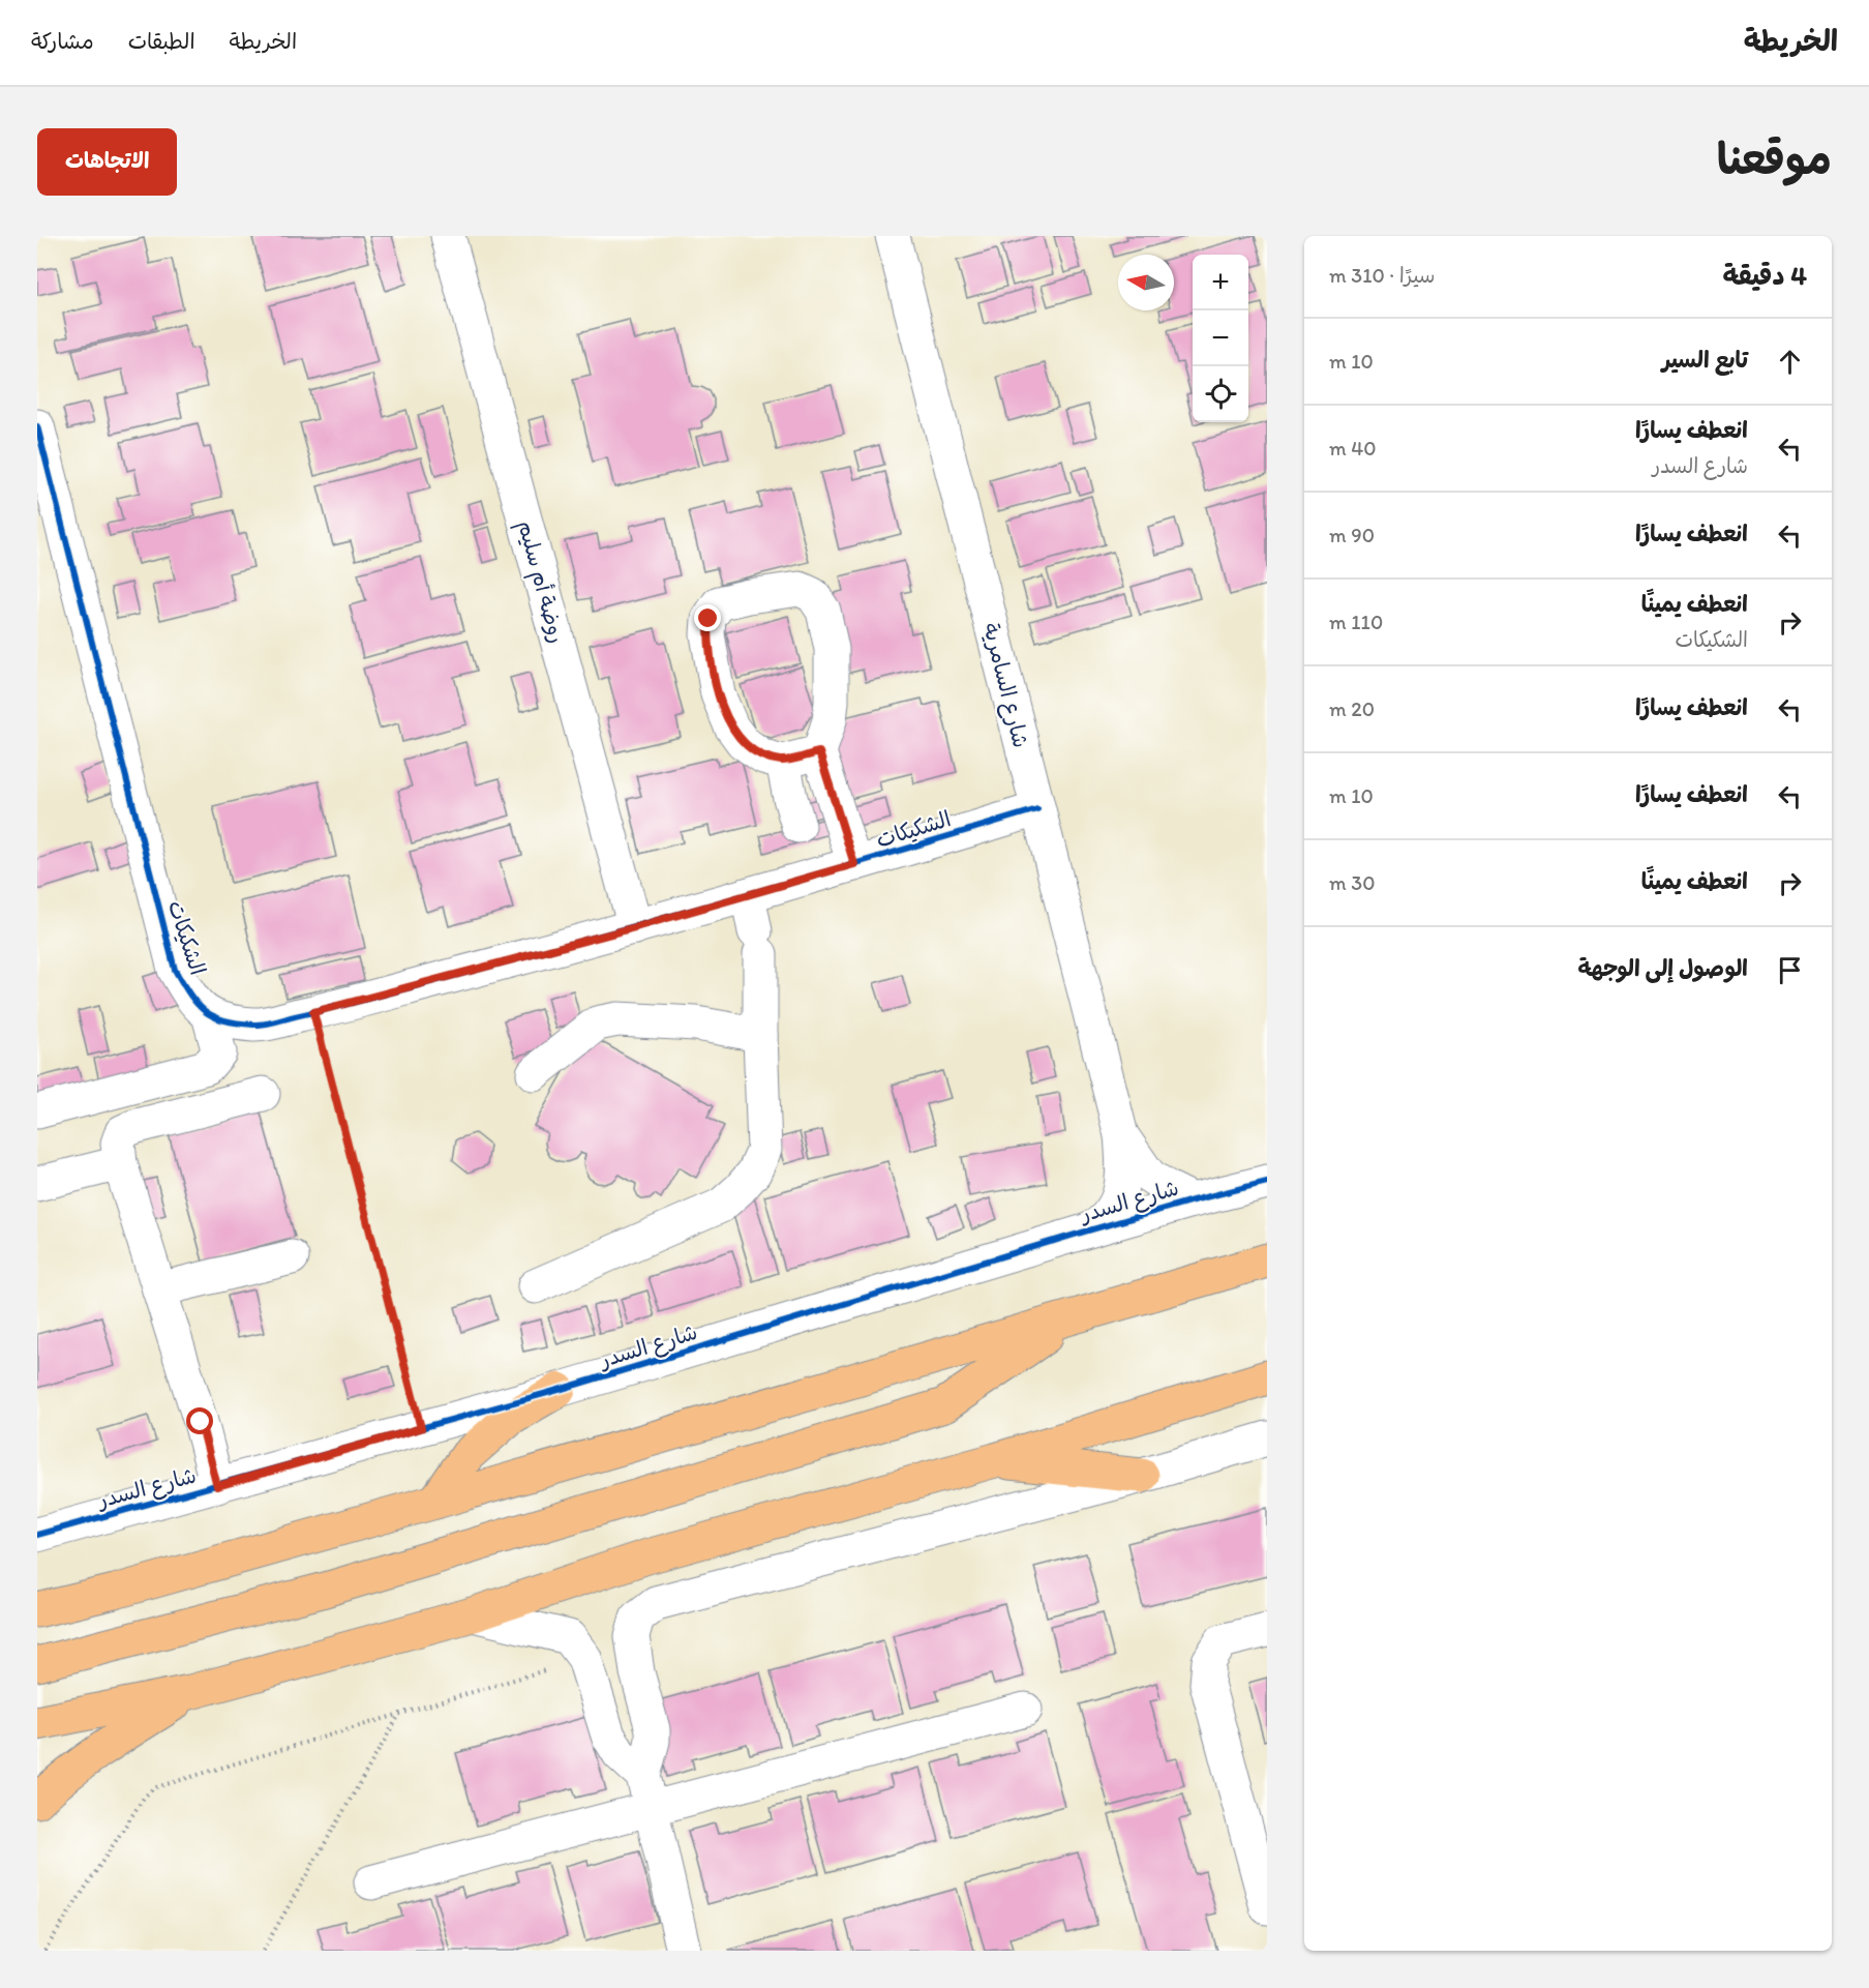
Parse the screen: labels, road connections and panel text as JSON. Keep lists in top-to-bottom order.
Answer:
{
  "streets": {
    "street": [
      "روضة أم سليم",
      "شارع السامرية",
      "الشكيكات",
      "شارع السدر"
    ]
  },
  "crossings": [
    ["روضة أم سليم", "الشكيكات"],
    ["شارع السامرية", "الشكيكات"],
    ["شارع السامرية", "شارع السدر"]
  ],
  "north": "left",
  "page": {
    "header": "الخريطة",
    "nav": ["الخريطة", "الطبقات", "مشاركة"],
    "title": "موقعنا",
    "buttons": "الاتجاهات",
    "heading": ["4 دقيقة", "سيرًا · 310 m"],
    "map_buttons": ["+", "−"],
    "list": [
      ["تابع السير", "10 m"],
      ["انعطف يسارًا", "شارع السدر", "40 m"],
      ["انعطف يسارًا", "90 m"],
      ["انعطف يمينًا", "الشكيكات", "110 m"],
      ["انعطف يسارًا", "20 m"],
      ["انعطف يسارًا", "10 m"],
      ["انعطف يمينًا", "30 m"],
      "الوصول إلى الوجهة"
    ]
  }
}
